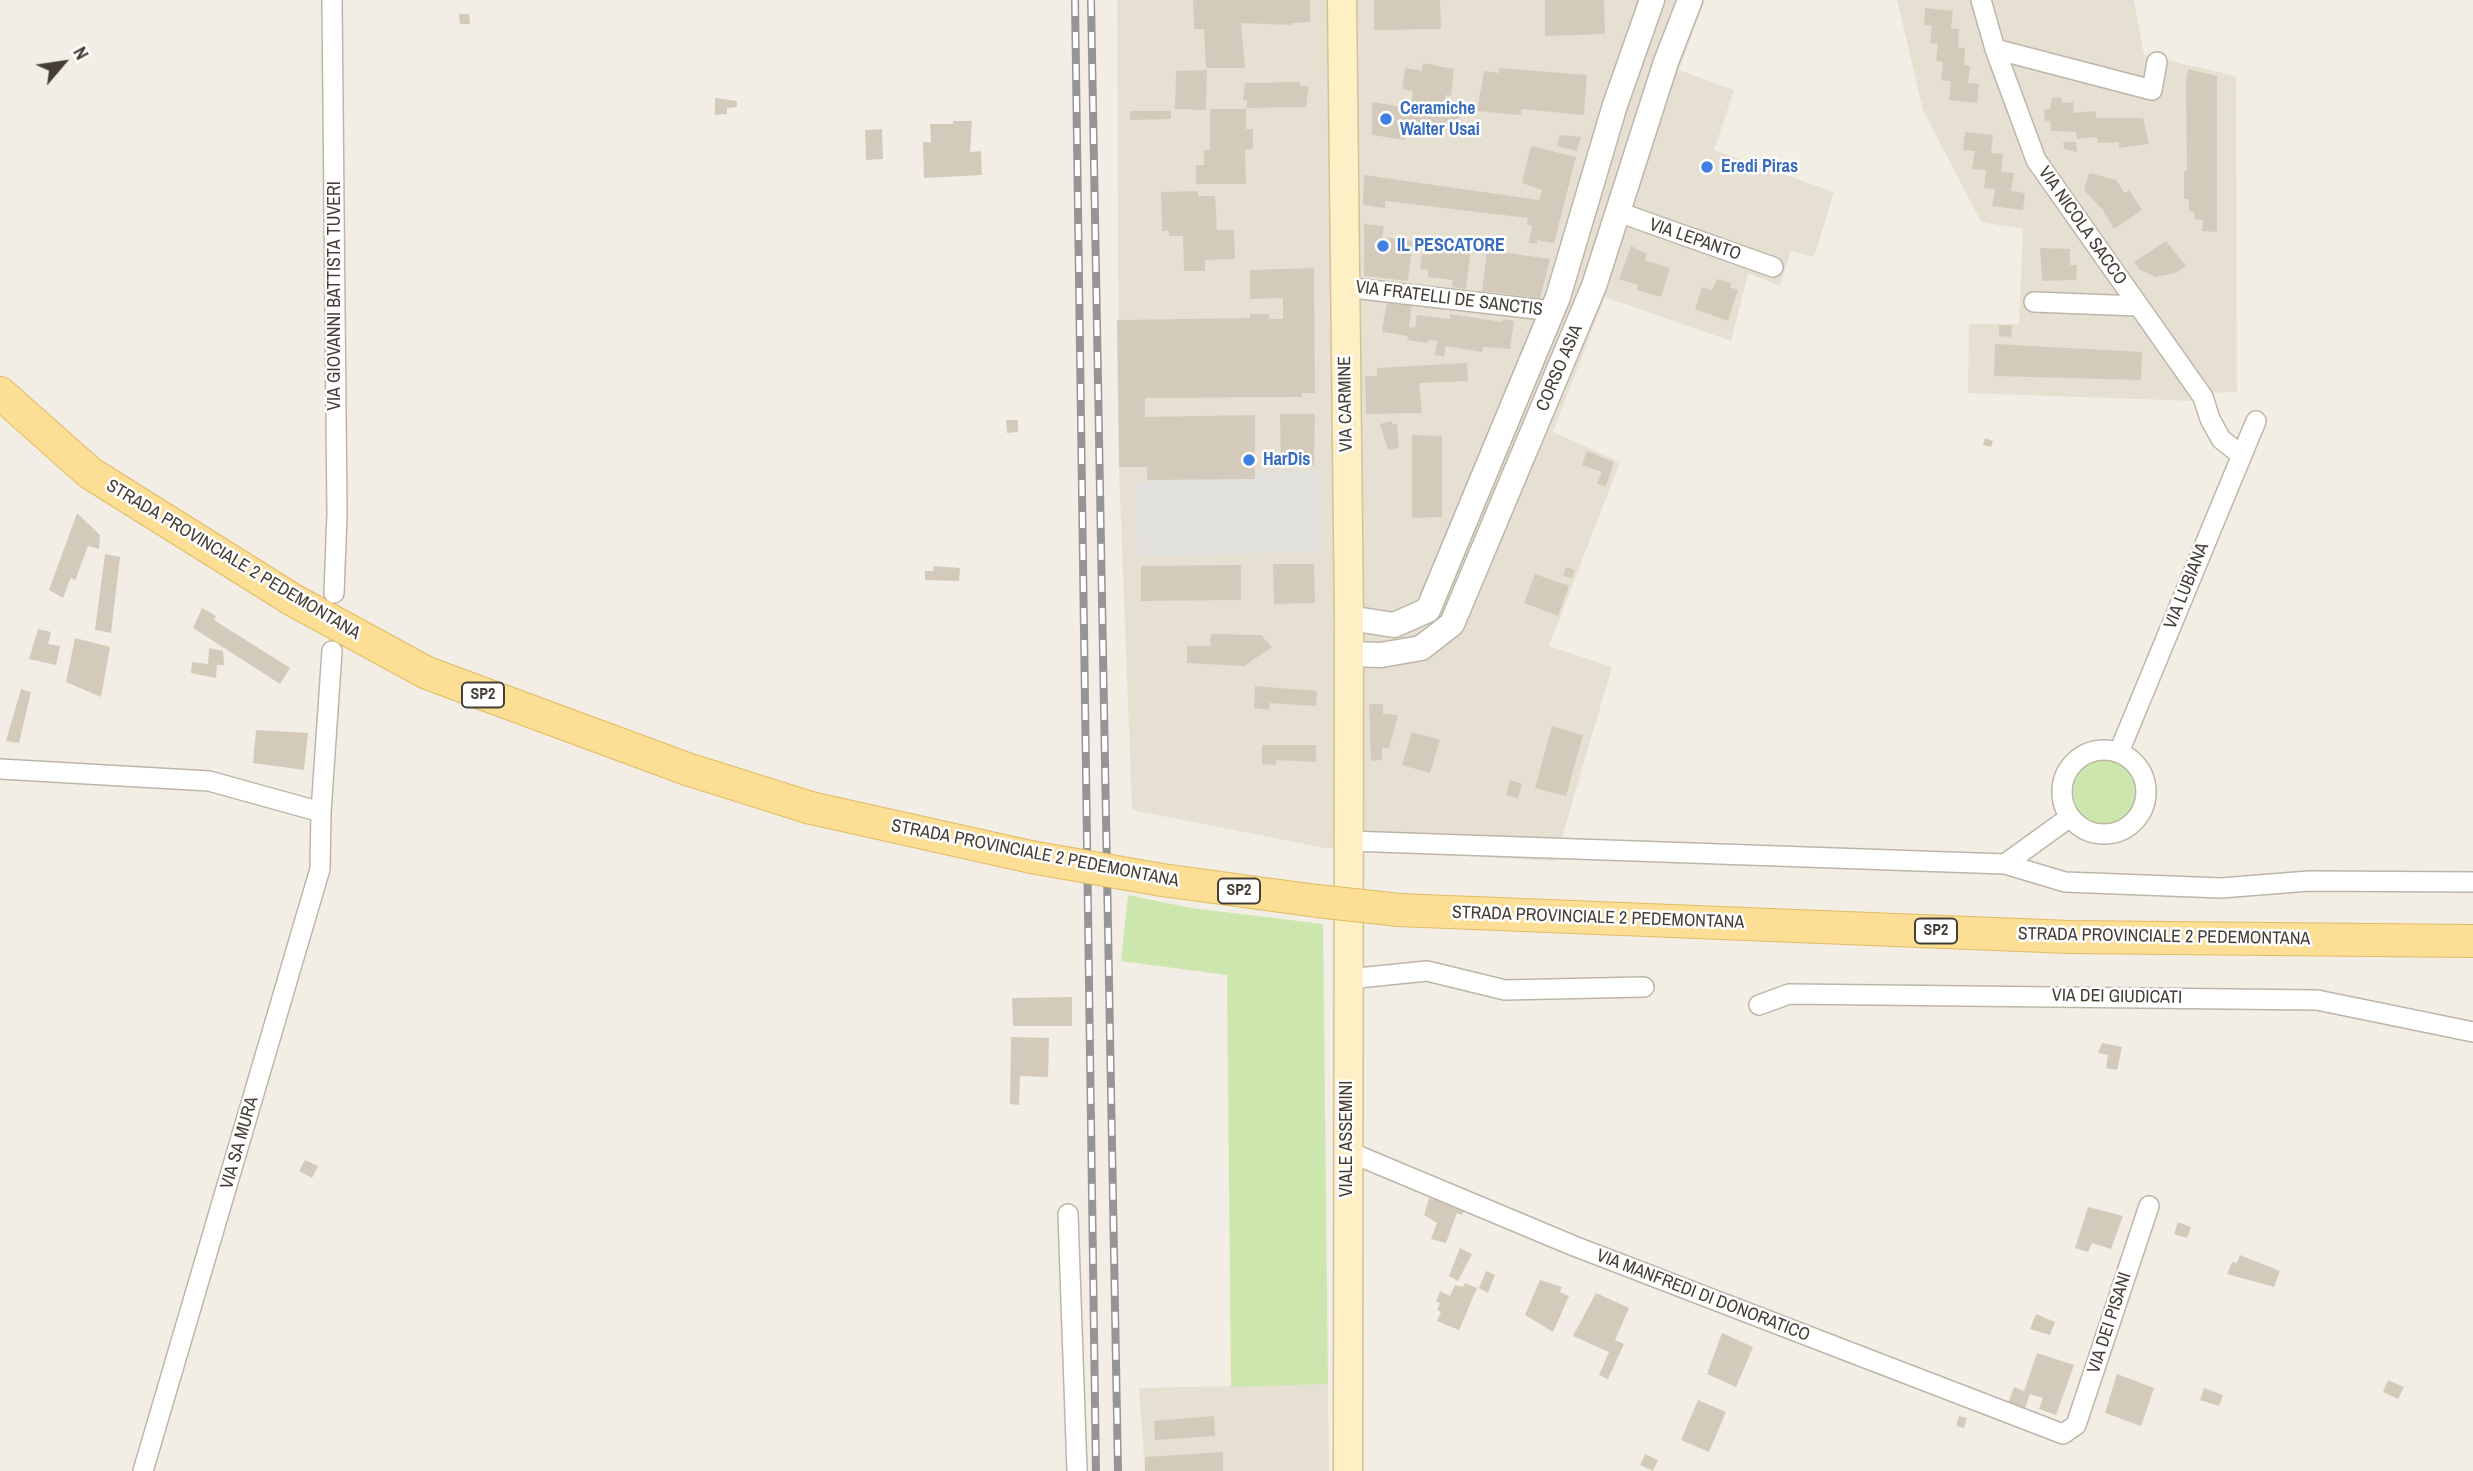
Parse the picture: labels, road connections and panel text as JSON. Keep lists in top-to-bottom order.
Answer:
{
  "streets": {
    "main road": [
      "VIA CARMINE",
      "STRADA PROVINCIALE 2 PEDEMONTANA",
      "SP2",
      "VIALE ASSEMINI"
    ],
    "street": [
      "VIA NICOLA SACCO",
      "VIA LEPANTO",
      "VIA GIOVANNI BATTISTA TUVERI",
      "VIA FRATELLI DE SANCTIS",
      "CORSO ASIA",
      "VIA LUBIANA",
      "VIA DEI GIUDICATI",
      "VIA SA MURA",
      "VIA MANFREDI DI DONORATICO",
      "VIA DEI PISANI"
    ]
  },
  "crossings": [
    ["VIA NICOLA SACCO", "VIA LUBIANA"],
    ["VIA LEPANTO", "CORSO ASIA"],
    ["VIA FRATELLI DE SANCTIS", "CORSO ASIA"],
    ["VIA FRATELLI DE SANCTIS", "VIA CARMINE"],
    ["CORSO ASIA", "VIA CARMINE"],
    ["VIA CARMINE", "VIALE ASSEMINI"],
    ["VIALE ASSEMINI", "VIA MANFREDI DI DONORATICO"],
    ["VIA MANFREDI DI DONORATICO", "VIA DEI PISANI"]
  ],
  "places": [
    "Ceramiche Walter Usai",
    "Eredi Piras",
    "IL PESCATORE",
    "HarDis"
  ],
  "north": "top right"
}
